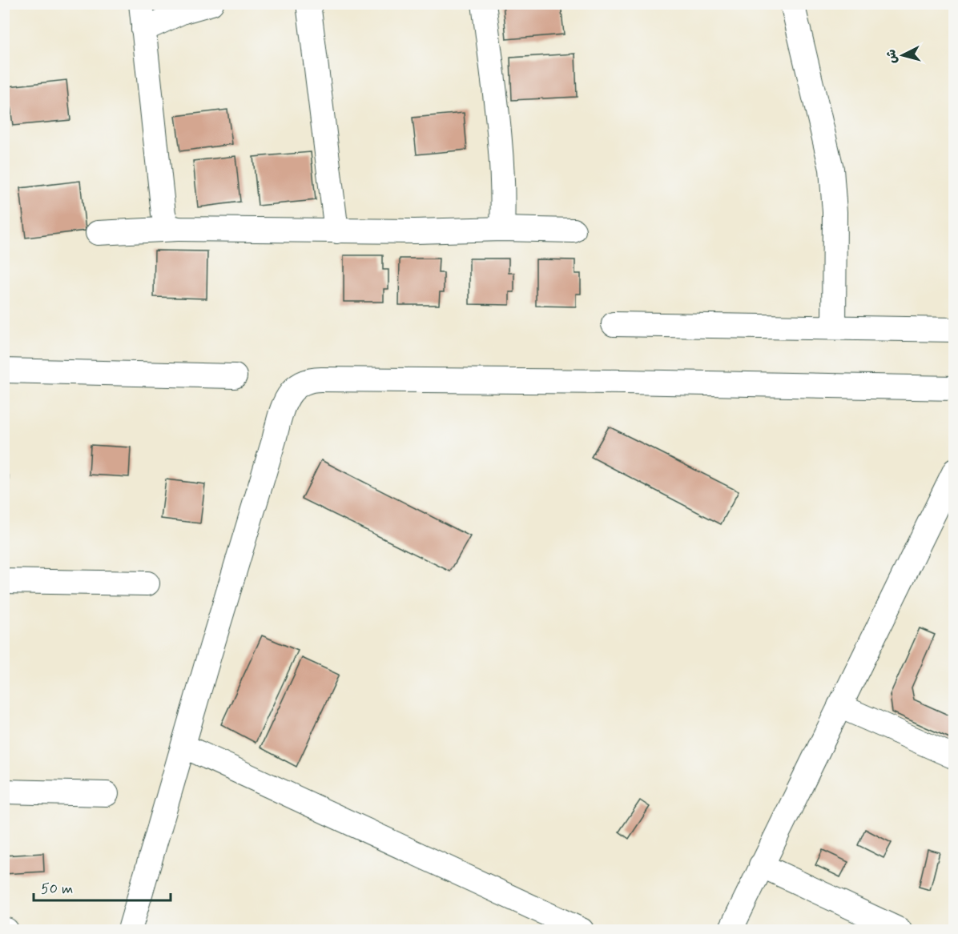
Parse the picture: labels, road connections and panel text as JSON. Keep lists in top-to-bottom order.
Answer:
{
  "scale_bar": "50 m",
  "north": "left"
}
